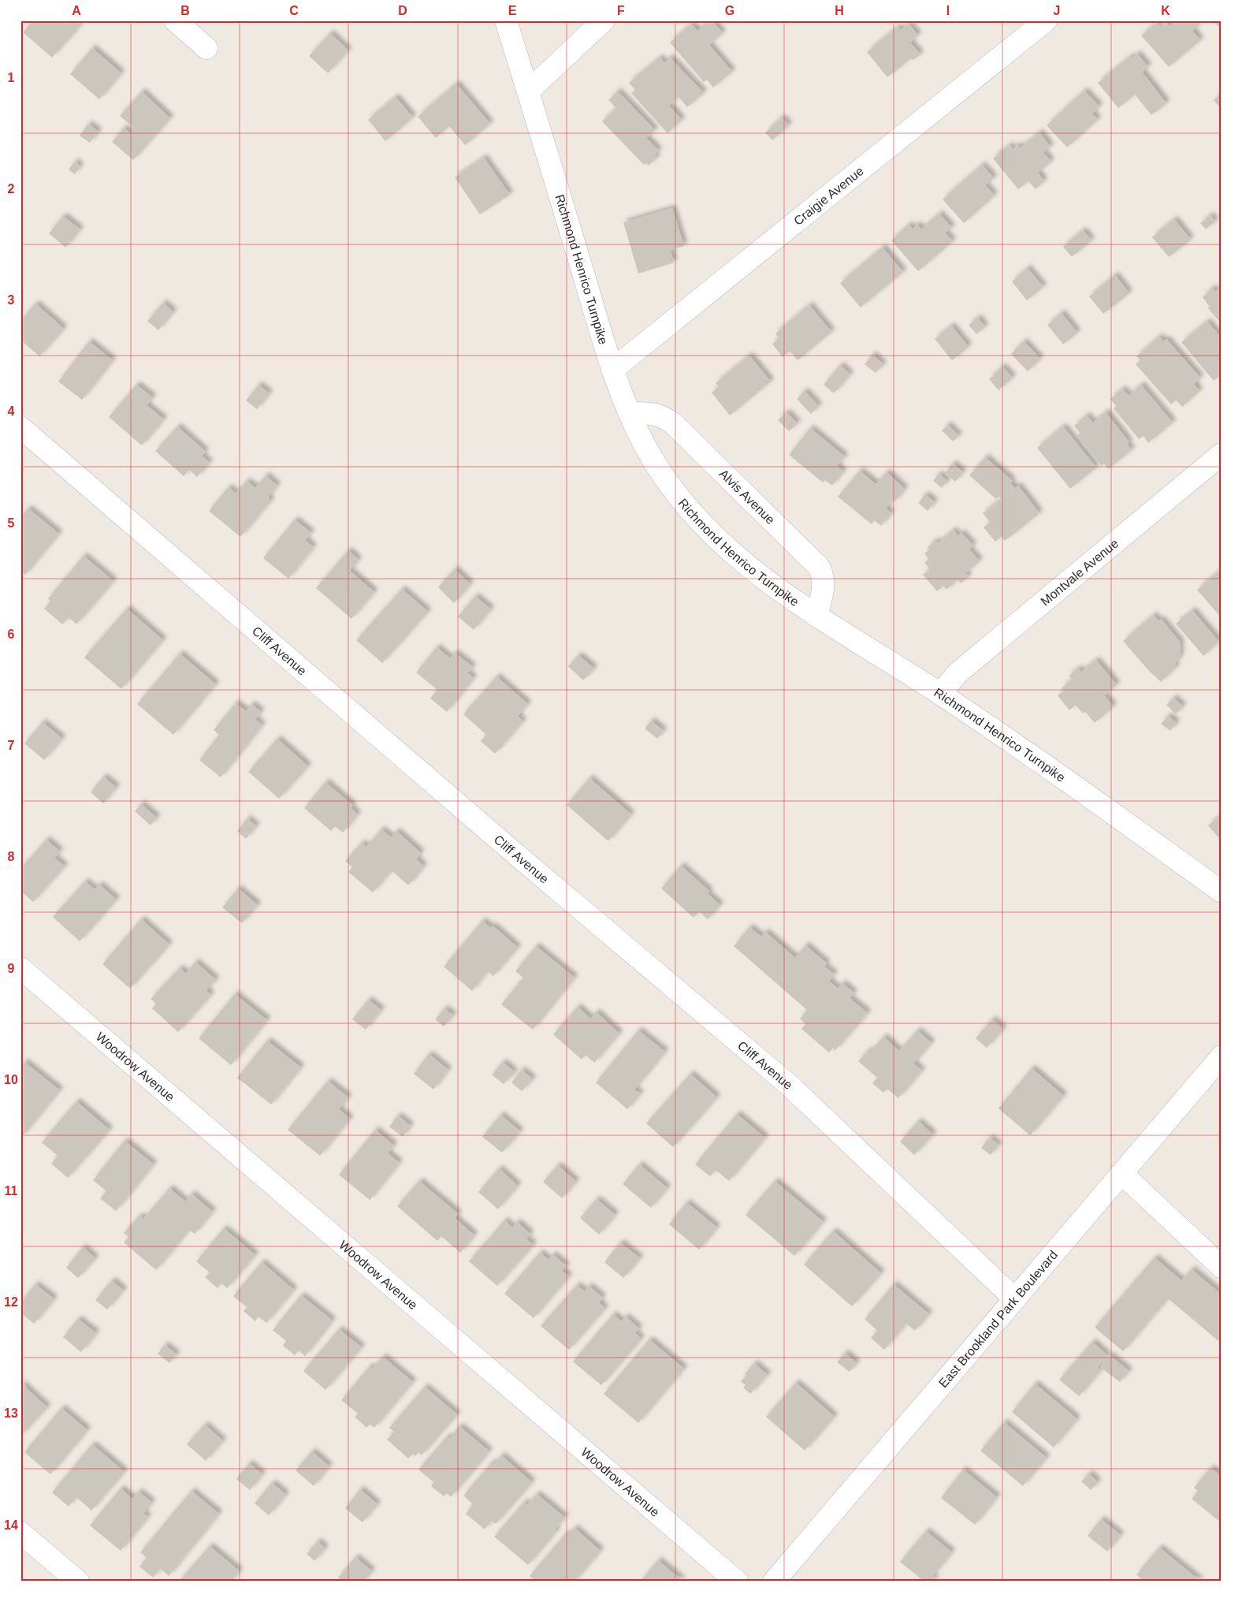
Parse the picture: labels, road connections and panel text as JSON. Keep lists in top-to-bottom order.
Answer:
{
  "streets": {
    "street": [
      "Craigie Avenue",
      "Richmond Henrico Turnpike",
      "Alvis Avenue",
      "Montvale Avenue",
      "Cliff Avenue",
      "Woodrow Avenue",
      "East Brookland Park Boulevard"
    ]
  },
  "crossings": [
    ["Craigie Avenue", "Richmond Henrico Turnpike"],
    ["Richmond Henrico Turnpike", "Alvis Avenue"],
    ["Richmond Henrico Turnpike", "Montvale Avenue"],
    ["Cliff Avenue", "East Brookland Park Boulevard"]
  ],
  "grid": {
    "columns": [
      "A",
      "B",
      "C",
      "D",
      "E",
      "F",
      "G",
      "H",
      "I",
      "J",
      "K"
    ],
    "rows": [
      "1",
      "2",
      "3",
      "4",
      "5",
      "6",
      "7",
      "8",
      "9",
      "10",
      "11",
      "12",
      "13",
      "14"
    ]
  }
}
